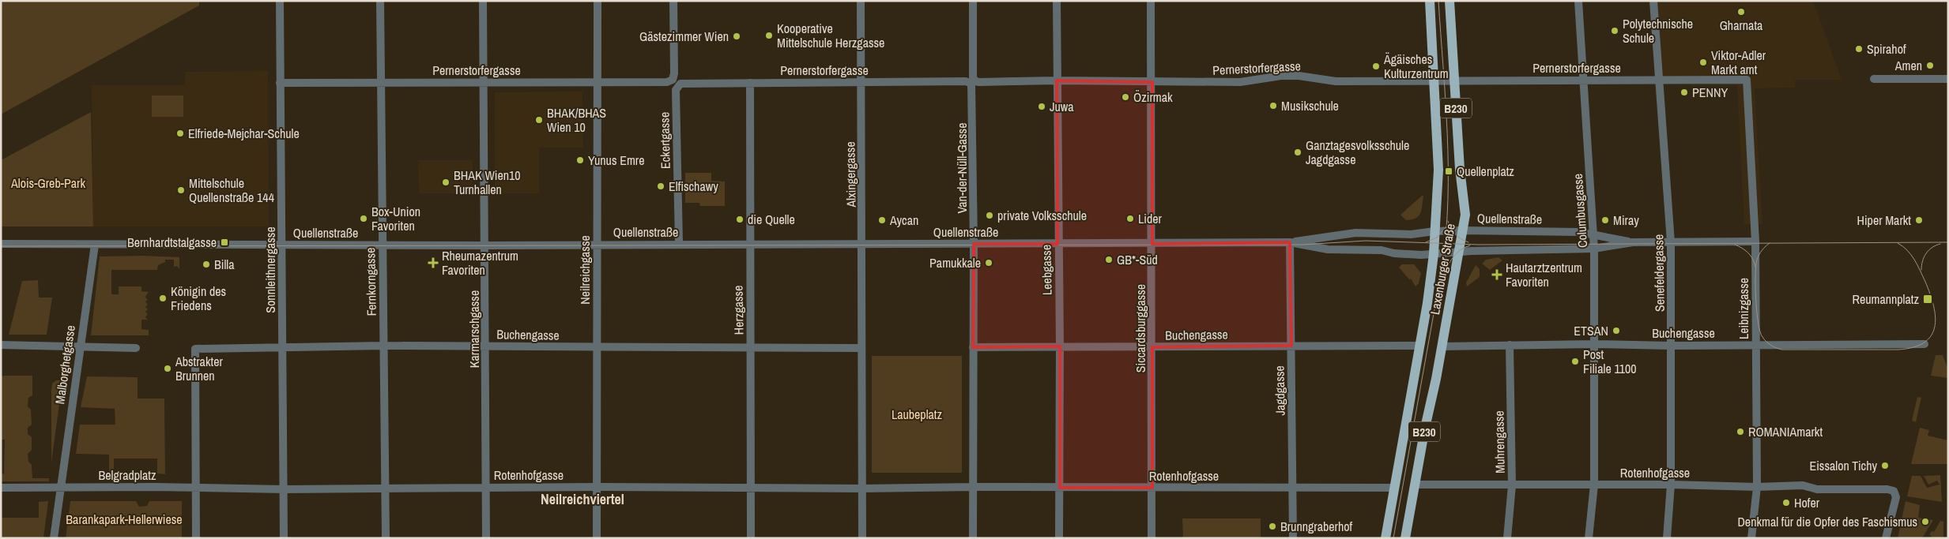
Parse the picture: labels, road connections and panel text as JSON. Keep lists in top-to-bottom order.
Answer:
{
  "streets": {
    "main road": ["B230", "Laxenburger Straße"],
    "street": [
      "Pernerstorfergasse",
      "Eckertgasse",
      "Van-der-Nüll-Gasse",
      "Alxingergasse",
      "Columbusgasse",
      "Quellenstraße",
      "Sonnleithnergasse",
      "Neilreichgasse",
      "Leebgasse",
      "Senefeldergasse",
      "Fernkorngasse",
      "Leibnizgasse",
      "Herzgasse",
      "Siccardsburggasse",
      "Karmarschgasse",
      "Buchengasse",
      "Malborghetgasse",
      "Jagdgasse",
      "Muhrengasse",
      "Rotenhofgasse",
      "Belgradplatz"
    ]
  },
  "crossings": [
    ["Pernerstorfergasse", "Eckertgasse"],
    ["Pernerstorfergasse", "Van-der-Nüll-Gasse"],
    ["Pernerstorfergasse", "Alxingergasse"],
    ["Pernerstorfergasse", "Columbusgasse"],
    ["Pernerstorfergasse", "Laxenburger Straße"],
    ["Pernerstorfergasse", "Sonnleithnergasse"],
    ["Pernerstorfergasse", "Neilreichgasse"],
    ["Pernerstorfergasse", "Leebgasse"],
    ["Pernerstorfergasse", "Senefeldergasse"],
    ["Pernerstorfergasse", "Fernkorngasse"],
    ["Pernerstorfergasse", "Leibnizgasse"],
    ["Pernerstorfergasse", "Herzgasse"],
    ["Pernerstorfergasse", "Siccardsburggasse"],
    ["Pernerstorfergasse", "Karmarschgasse"],
    ["Eckertgasse", "Quellenstraße"],
    ["Van-der-Nüll-Gasse", "Quellenstraße"],
    ["Van-der-Nüll-Gasse", "Buchengasse"],
    ["Alxingergasse", "Quellenstraße"],
    ["Alxingergasse", "Buchengasse"],
    ["Columbusgasse", "Quellenstraße"],
    ["Columbusgasse", "Buchengasse"],
    ["Columbusgasse", "Rotenhofgasse"],
    ["Quellenstraße", "Laxenburger Straße"],
    ["Quellenstraße", "Sonnleithnergasse"],
    ["Quellenstraße", "Neilreichgasse"],
    ["Quellenstraße", "Leebgasse"],
    ["Quellenstraße", "Senefeldergasse"],
    ["Quellenstraße", "Fernkorngasse"],
    ["Quellenstraße", "Leibnizgasse"],
    ["Quellenstraße", "Herzgasse"],
    ["Quellenstraße", "Siccardsburggasse"],
    ["Quellenstraße", "Karmarschgasse"],
    ["Quellenstraße", "Malborghetgasse"],
    ["Quellenstraße", "Jagdgasse"],
    ["Laxenburger Straße", "Buchengasse"],
    ["Laxenburger Straße", "Rotenhofgasse"],
    ["Sonnleithnergasse", "Buchengasse"],
    ["Sonnleithnergasse", "Rotenhofgasse"],
    ["Neilreichgasse", "Buchengasse"],
    ["Neilreichgasse", "Rotenhofgasse"],
    ["Leebgasse", "Buchengasse"],
    ["Leebgasse", "Rotenhofgasse"],
    ["Senefeldergasse", "Buchengasse"],
    ["Senefeldergasse", "Rotenhofgasse"],
    ["Fernkorngasse", "Buchengasse"],
    ["Fernkorngasse", "Rotenhofgasse"],
    ["Leibnizgasse", "Buchengasse"],
    ["Leibnizgasse", "Rotenhofgasse"],
    ["Herzgasse", "Buchengasse"],
    ["Herzgasse", "Rotenhofgasse"],
    ["Siccardsburggasse", "Buchengasse"],
    ["Siccardsburggasse", "Rotenhofgasse"],
    ["Karmarschgasse", "Buchengasse"],
    ["Karmarschgasse", "Rotenhofgasse"],
    ["Buchengasse", "Jagdgasse"],
    ["Buchengasse", "Muhrengasse"],
    ["Buchengasse", "Rotenhofgasse"],
    ["Buchengasse", "Belgradplatz"],
    ["Malborghetgasse", "Belgradplatz"],
    ["Jagdgasse", "Rotenhofgasse"],
    ["Muhrengasse", "Rotenhofgasse"],
    ["Rotenhofgasse", "Belgradplatz"]
  ],
  "districts": ["Neilreichviertel"],
  "parks": ["Alois-Greb-Park", "Laubeplatz", "Barankapark-Hellerwiese"],
  "places": {
    "other": [
      "Gharnata",
      "Polytechnische Schule",
      "Kooperative Mittelschule Herzgasse",
      "Gästezimmer Wien",
      "Spirahof",
      "Viktor-Adler Markt amt",
      "Amen",
      "Ägäisches Kulturzentrum",
      "PENNY",
      "Özirmak",
      "Musikschule",
      "Juwa",
      "BHAK/BHAS Wien 10",
      "Elfriede-Mejchar-Schule",
      "Ganztagesvolksschule Jagdgasse",
      "Yunus Emre",
      "BHAK Wien10 Turnhallen",
      "Elfischawy",
      "Mittelschule Quellenstraße 144",
      "private Volksschule",
      "Box-Union Favoriten",
      "Lider",
      "die Quelle",
      "Aycan",
      "Miray",
      "Hiper Markt",
      "GB*-Süd",
      "Pamukkale",
      "Billa",
      "Königin des Friedens",
      "ETSAN",
      "Post Filiale 1100",
      "Abstrakter Brunnen",
      "ROMANIAmarkt",
      "Eissalon Tichy",
      "Hofer",
      "Denkmal für die Opfer des Faschismus",
      "Brunngraberhof"
    ],
    "transit": ["Quellenplatz", "Bernhardtstalgasse", "Reumannplatz"],
    "health": ["Rheumazentrum Favoriten", "Hautarztzentrum Favoriten"]
  }
}
